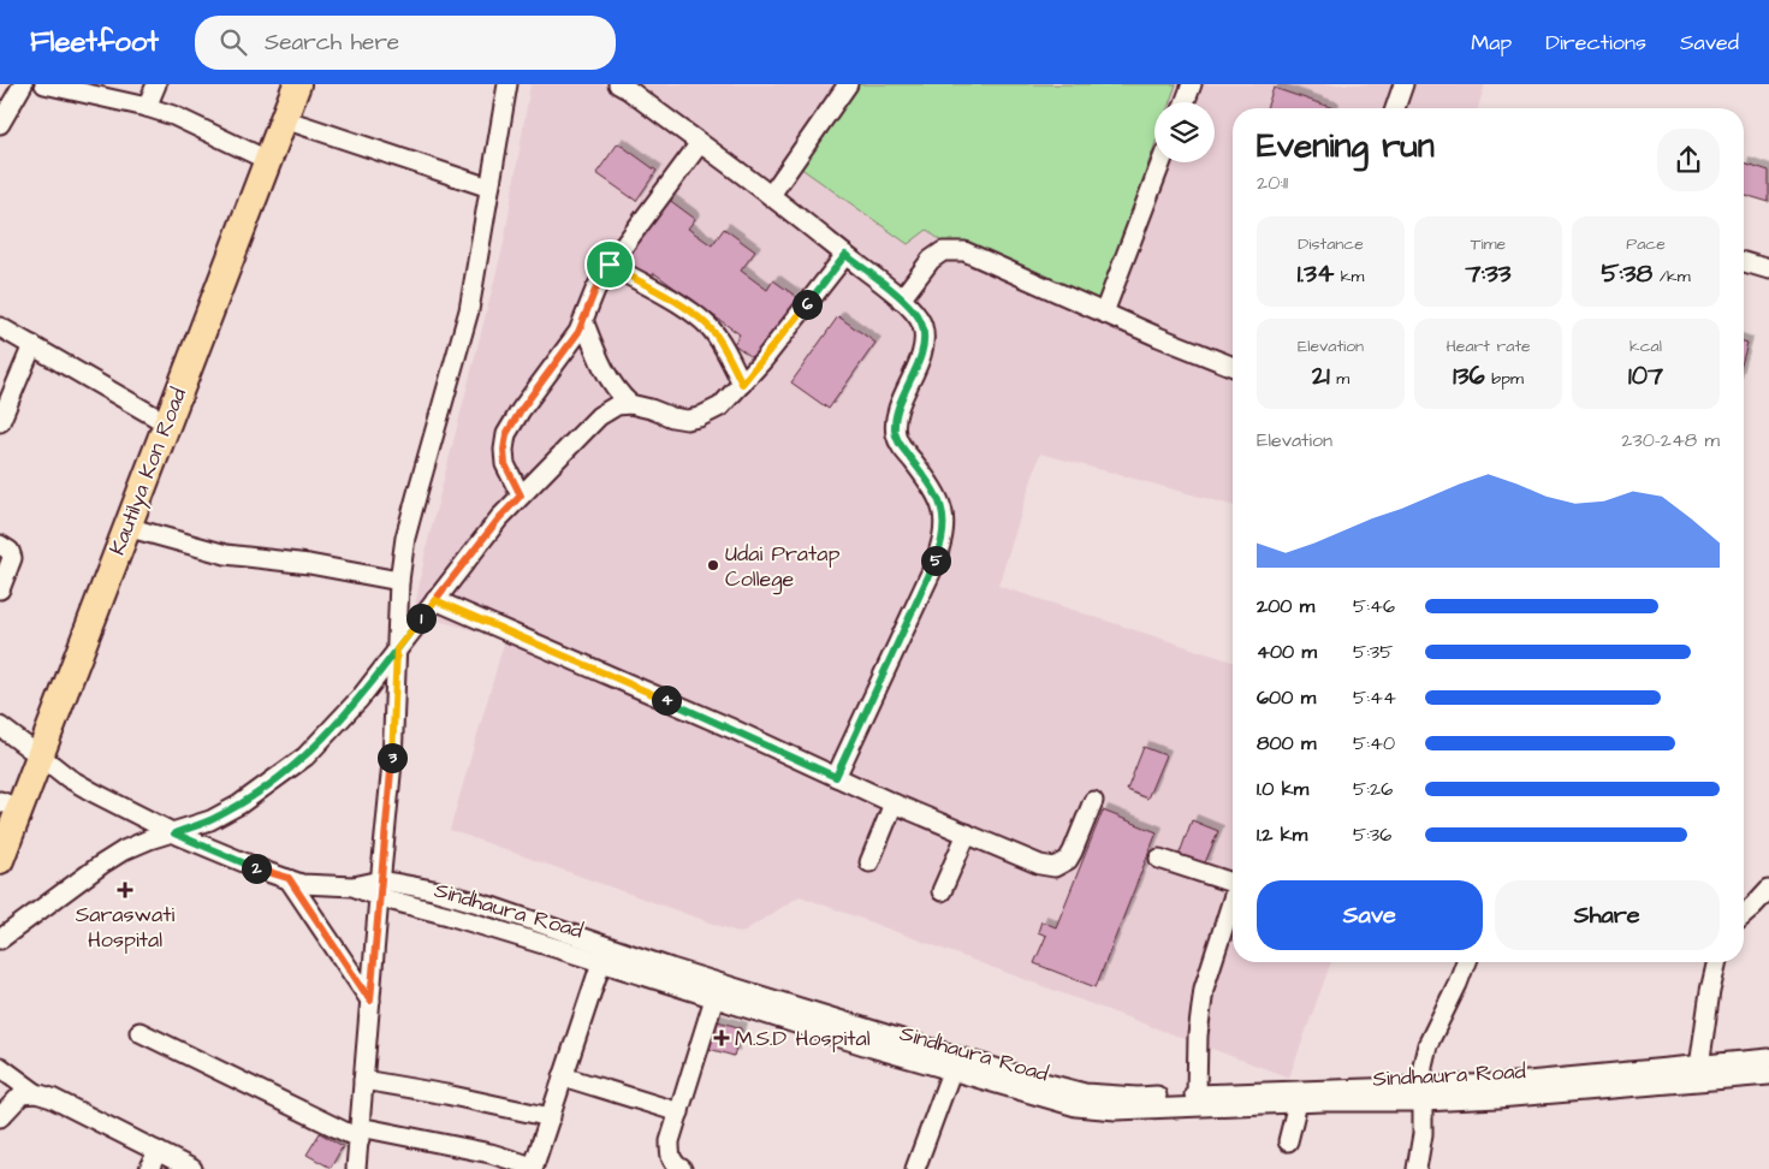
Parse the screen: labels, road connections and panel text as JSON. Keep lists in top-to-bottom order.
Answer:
{
  "streets": {
    "highway": ["Kautilya Kon Road"],
    "street": ["Sindhaura Road"]
  },
  "crossings": [
    ["Kautilya Kon Road", "Sindhaura Road"]
  ],
  "places": {
    "other": ["Udai Pratap College"],
    "health": ["Saraswati Hospital", "M.S.D Hospital"]
  },
  "page": {
    "header": "Fleetfoot",
    "search": "Search here",
    "nav": ["Map", "Directions", "Saved"],
    "heading": ["Evening run", "20:11"],
    "stats": [
      ["Distance", "1.34 km"],
      ["Time", "7:33"],
      ["Pace", "5:38 /km"],
      ["Elevation", "21 m"],
      ["Heart rate", "136 bpm"],
      ["kcal", "107"]
    ],
    "pins": [
      "6",
      "5",
      "1",
      "4",
      "3",
      "2"
    ],
    "chart": ["Elevation", "230–248 m"],
    "list": [
      {
        "name": "200 m",
        "note": "5:46"
      },
      {
        "name": "400 m",
        "note": "5:35"
      },
      {
        "name": "600 m",
        "note": "5:44"
      },
      {
        "name": "800 m",
        "note": "5:40"
      },
      {
        "name": "1.0 km",
        "note": "5:26"
      },
      {
        "name": "1.2 km",
        "note": "5:36"
      }
    ],
    "buttons": ["Save", "Share"]
  }
}
